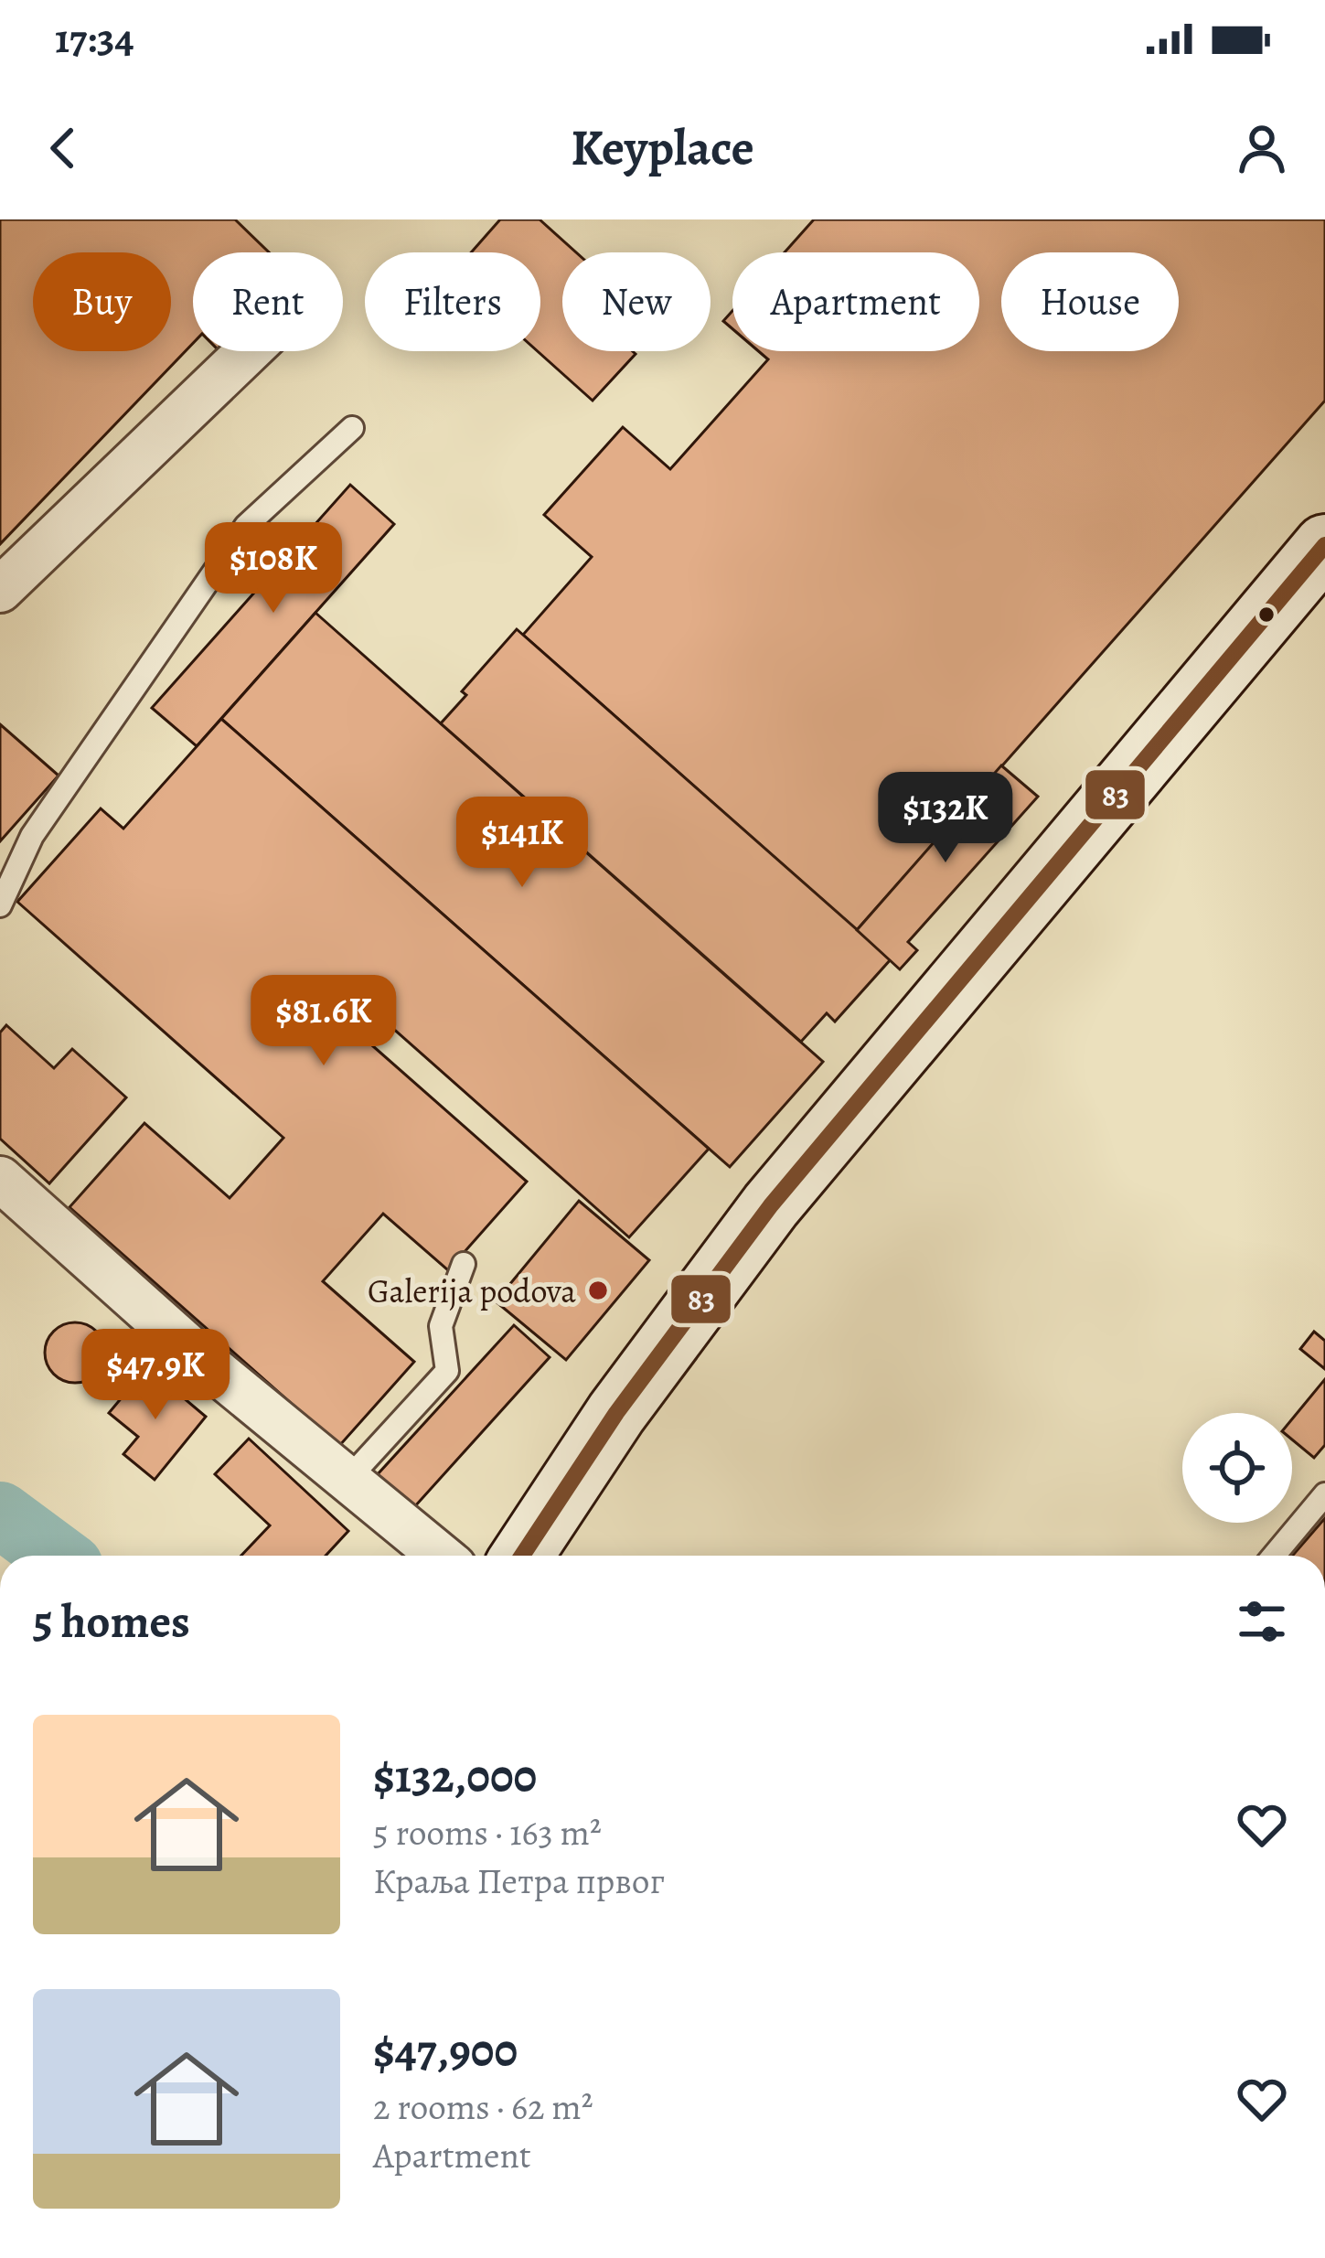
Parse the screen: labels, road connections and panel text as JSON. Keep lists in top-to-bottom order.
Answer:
{
  "places": ["Galerija podova"],
  "lines": ["transit line 83"],
  "page": {
    "status": "17:34",
    "header": "Keyplace",
    "chip": [
      "Buy",
      "Rent",
      "Filters",
      "New",
      "Apartment",
      "House"
    ],
    "price": [
      "$108K",
      "$132K",
      "$141K",
      "$81.6K",
      "$47.9K"
    ],
    "heading": "5 homes",
    "list": [
      {
        "name": "$132,000",
        "note": "5 rooms · 163 m² · Краља Петра првог"
      },
      {
        "name": "$47,900",
        "note": "2 rooms · 62 m² · Apartment"
      }
    ]
  }
}
